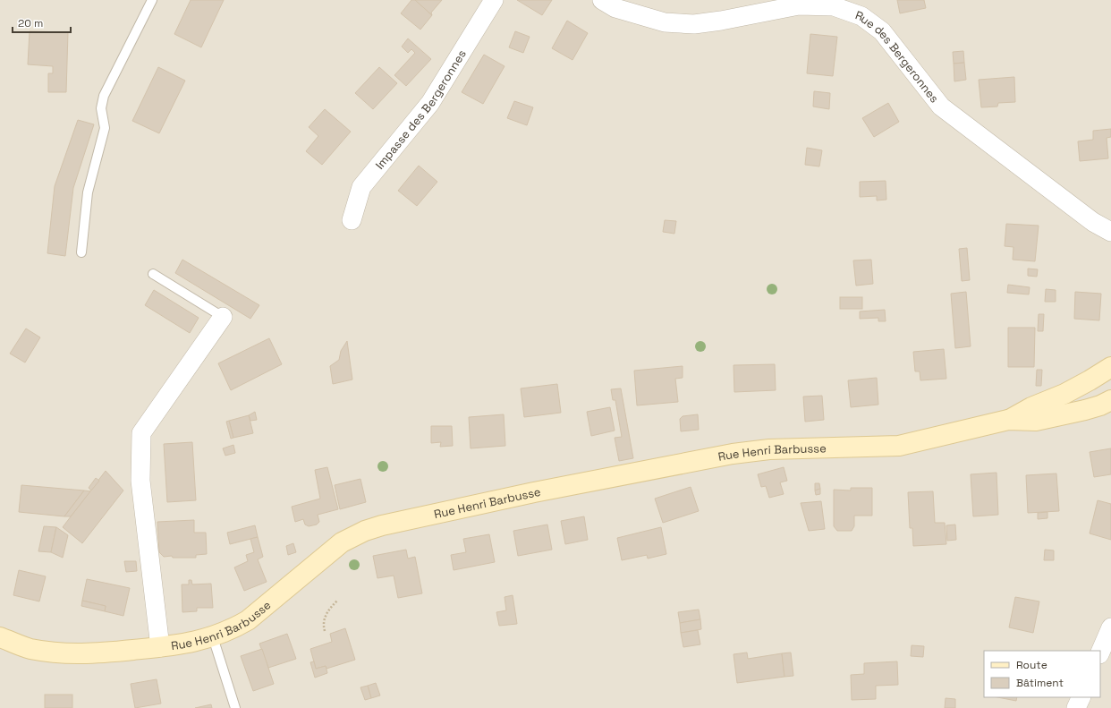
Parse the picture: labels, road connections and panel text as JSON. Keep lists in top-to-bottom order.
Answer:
{
  "streets": {
    "street": ["Rue des Bergeronnes", "Impasse des Bergeronnes", "Rue Henri Barbusse"]
  },
  "legend": ["Route", "Bâtiment"],
  "scale_bar": "20 m"
}
